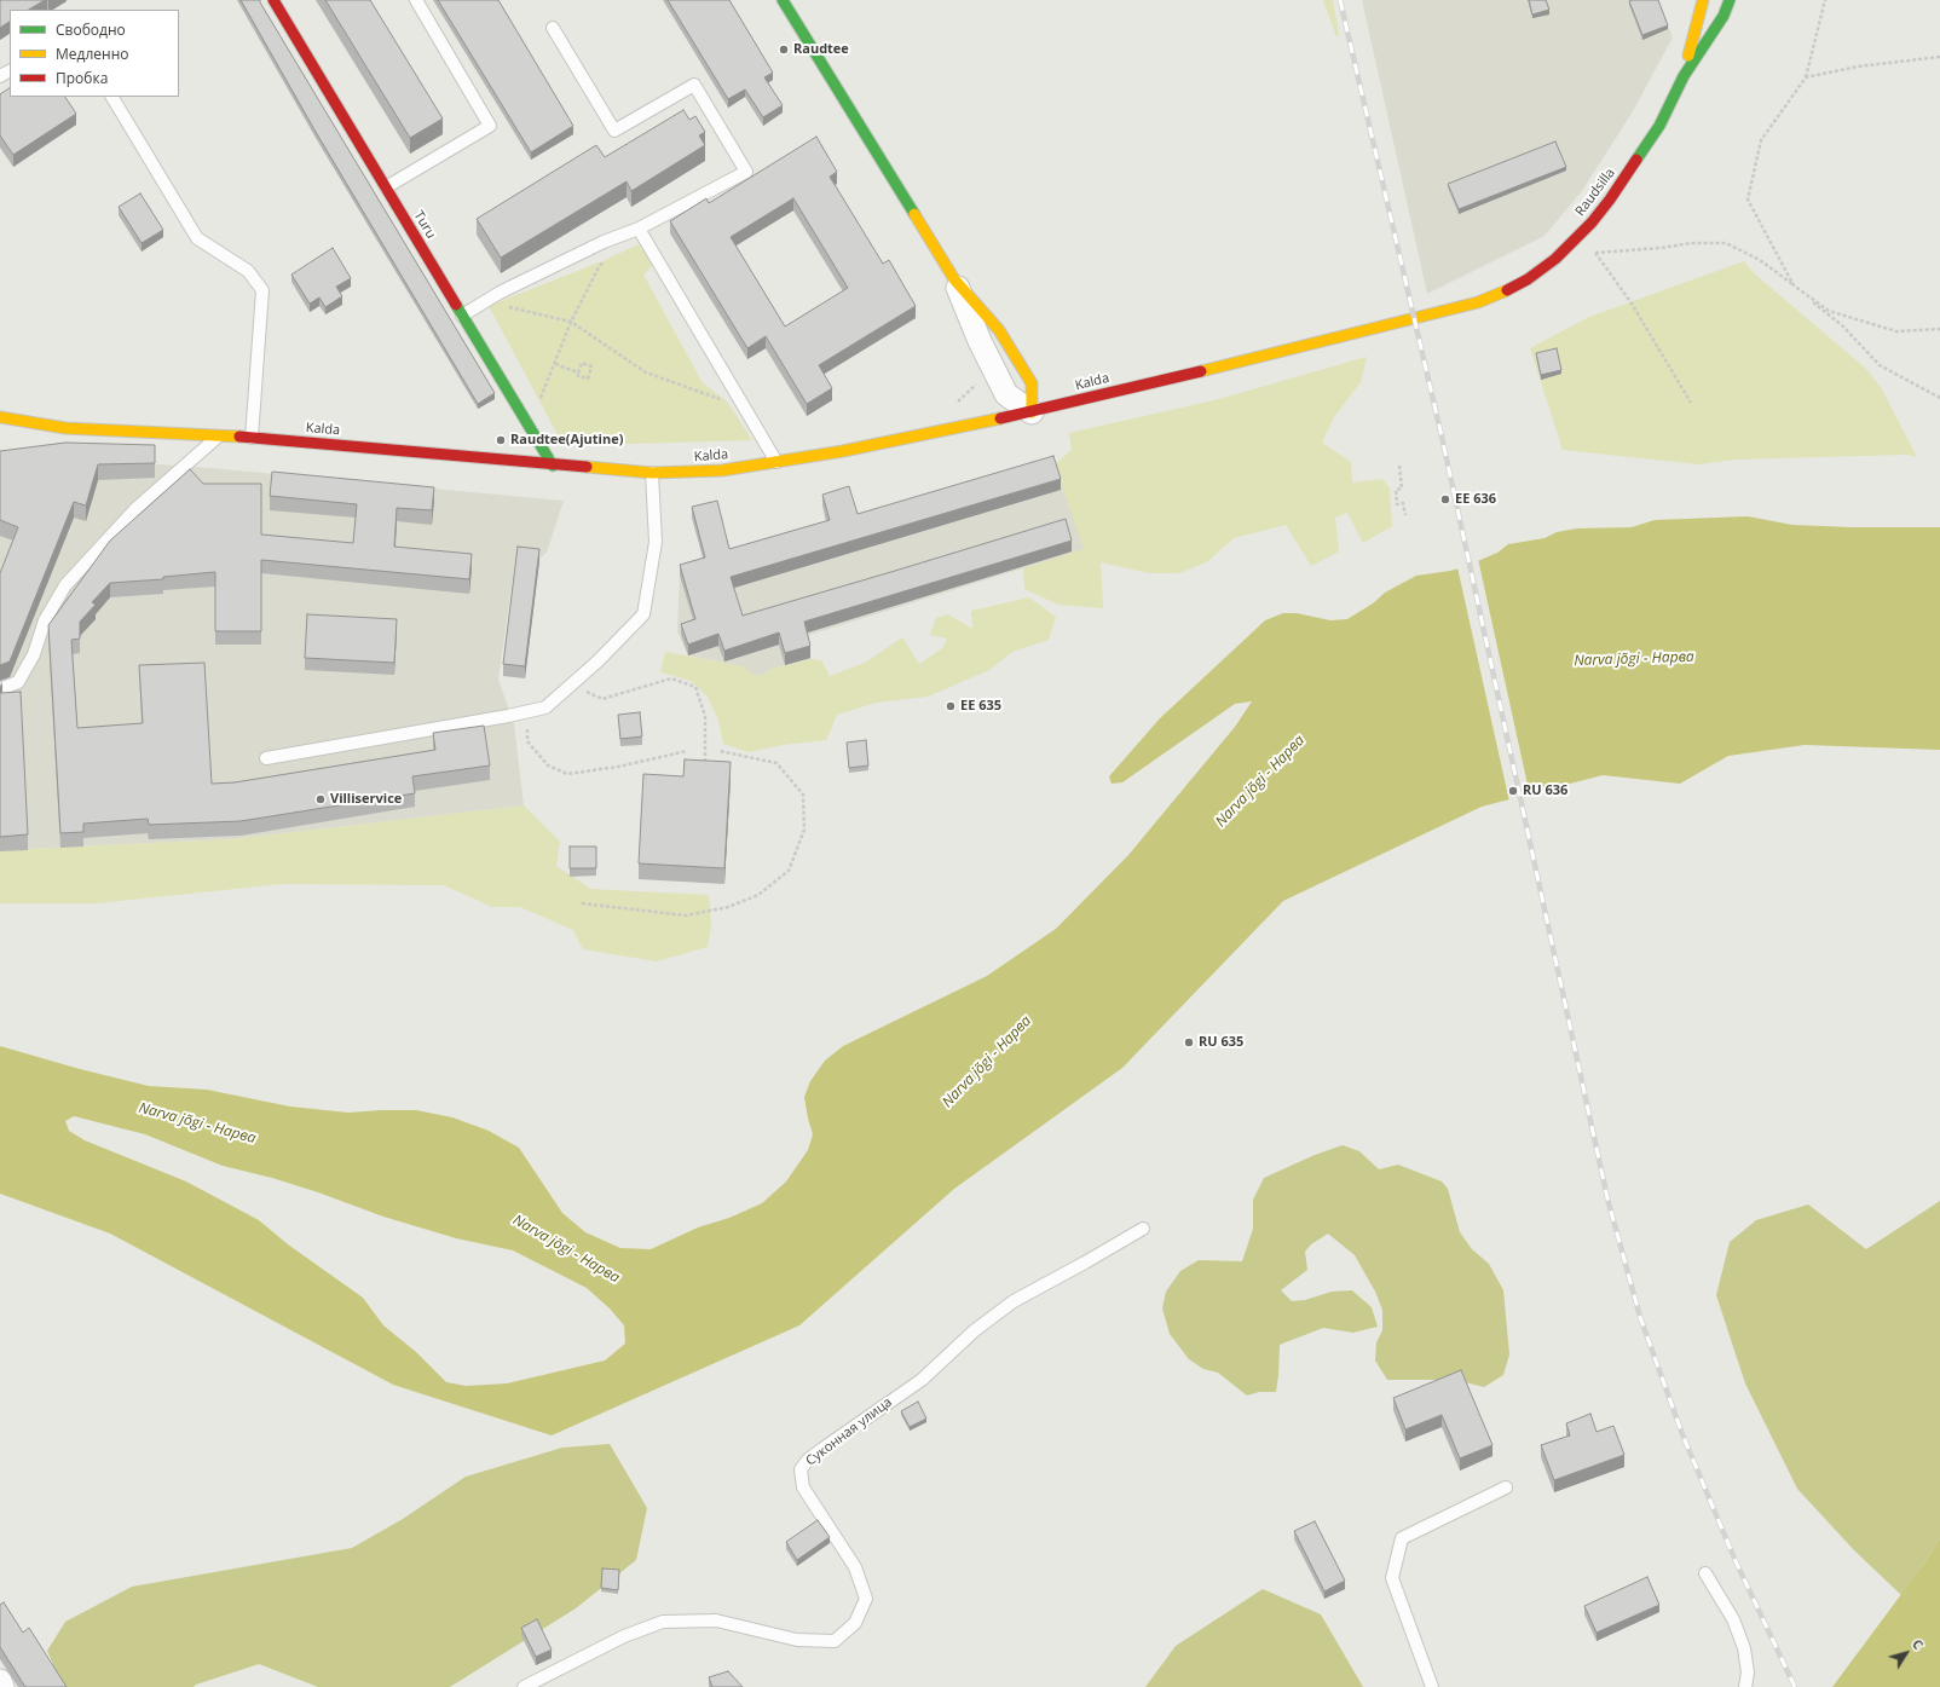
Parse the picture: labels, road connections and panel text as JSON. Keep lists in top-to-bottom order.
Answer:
{
  "streets": {
    "street": ["Raudsilla", "Turu", "Kalda"],
    "lane": ["Суконная улица"]
  },
  "crossings": [
    ["Raudsilla", "Kalda"],
    ["Turu", "Kalda"]
  ],
  "water": ["Narva jõgi - Нарва"],
  "places": [
    "Raudtee",
    "Raudtee(Ajutine)",
    "EE 636",
    "EE 635",
    "RU 636",
    "Villiservice",
    "RU 635"
  ],
  "legend": ["Свободно", "Медленно", "Пробка"],
  "north": "top right"
}
